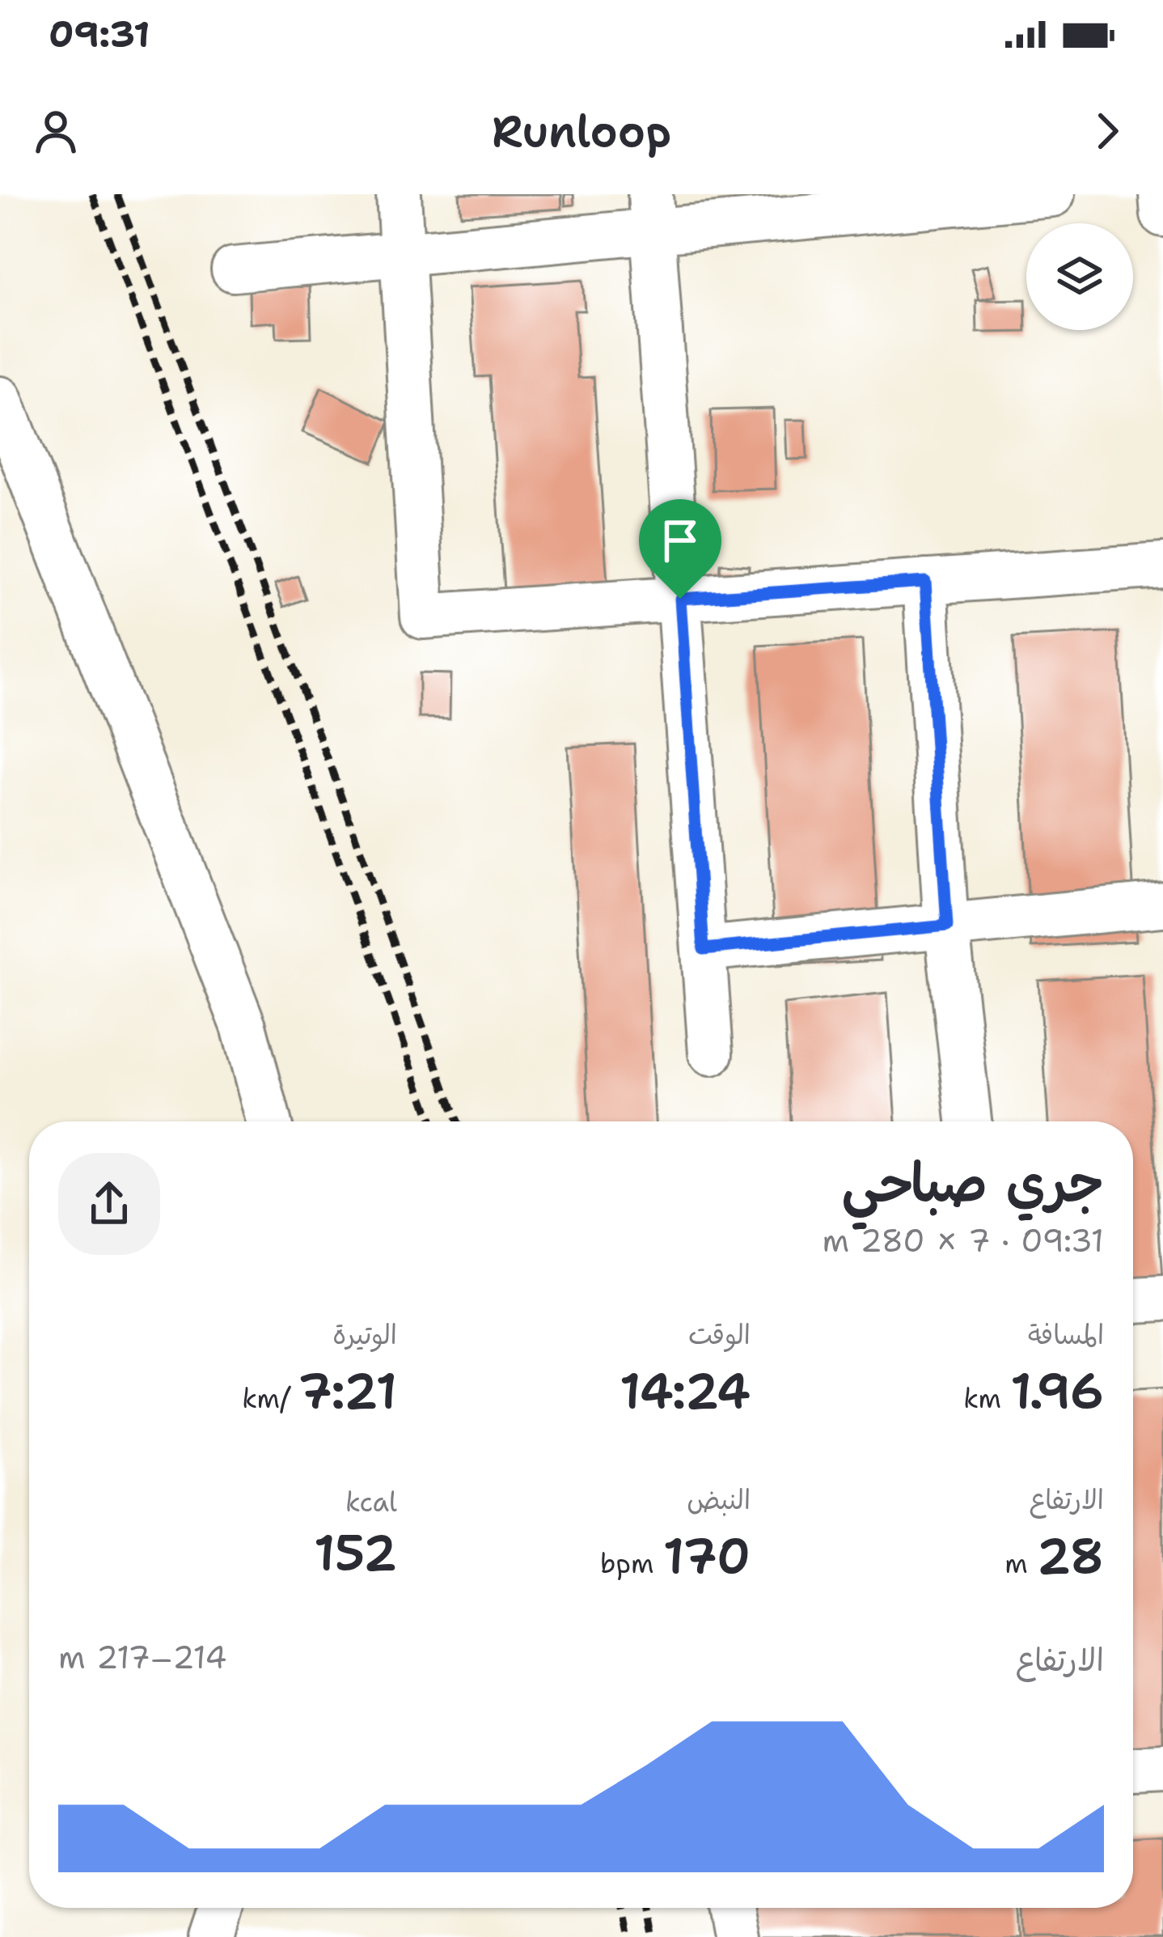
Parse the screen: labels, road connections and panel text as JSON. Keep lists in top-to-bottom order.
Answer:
{
  "page": {
    "status": "09:31",
    "header": "Runloop",
    "heading": ["جري صباحي", "09:31 · 7 × 280 m"],
    "stats": [
      ["المسافة", "1.96 km"],
      ["الوقت", "14:24"],
      ["الوتيرة", "7:21 /km"],
      ["الارتفاع", "28 m"],
      ["النبض", "170 bpm"],
      ["kcal", "152"]
    ],
    "chart": ["الارتفاع", "214–217 m"]
  }
}
